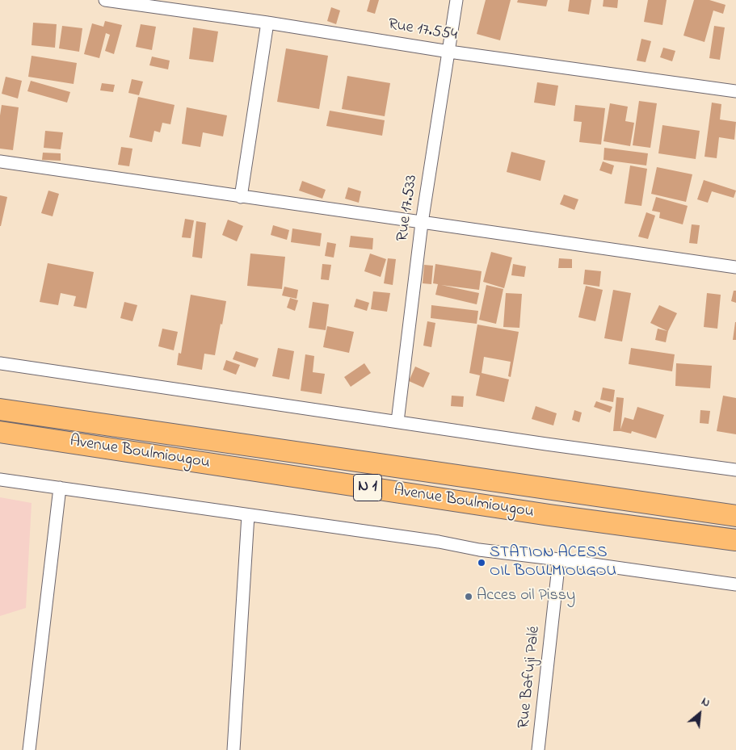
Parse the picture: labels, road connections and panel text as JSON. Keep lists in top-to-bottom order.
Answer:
{
  "streets": {
    "highway": ["Avenue Boulmiougou", "N 1"],
    "street": ["Rue 17.554", "Rue 17.533", "Rue Bafuji Palé"]
  },
  "crossings": [
    ["Rue 17.554", "Rue 17.533"]
  ],
  "places": ["STATION ACESS OIL BOULMIOUGOU", "Acces oil Pissy"],
  "north": "top right"
}
